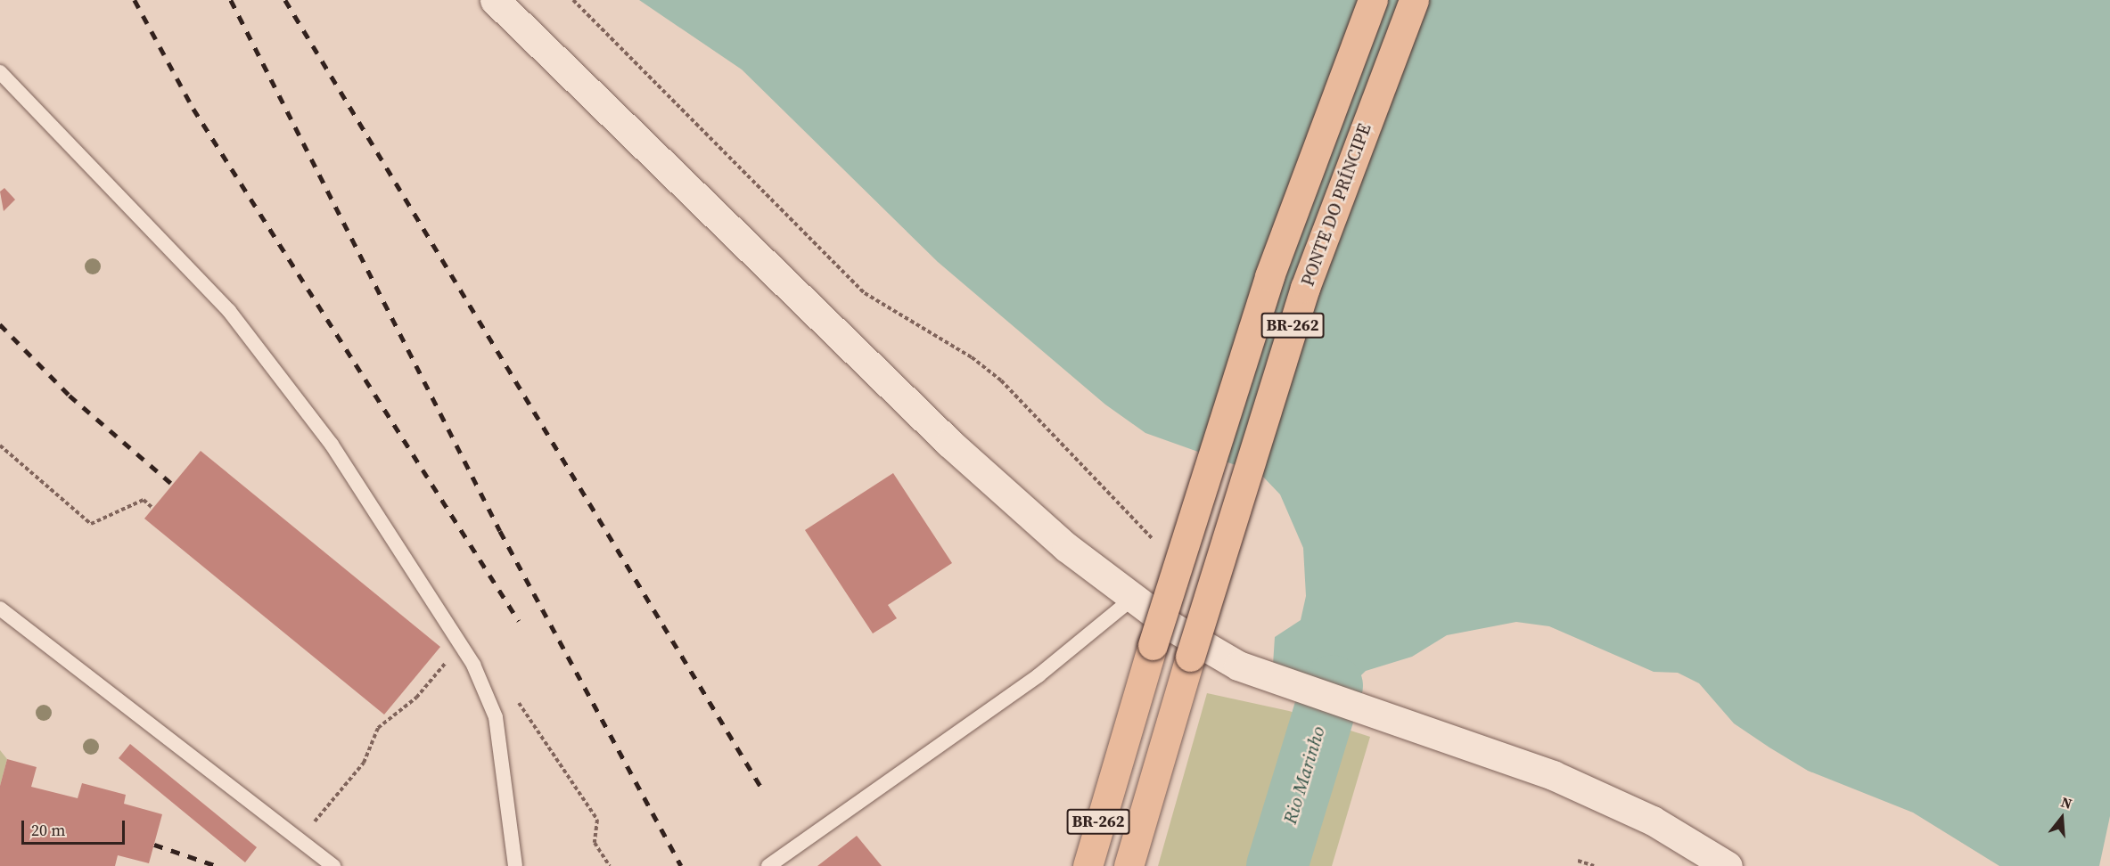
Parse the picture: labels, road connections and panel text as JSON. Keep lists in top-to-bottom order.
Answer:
{
  "streets": {
    "main road": ["PONTE DO PRÍNCIPE", "BR-262"]
  },
  "water": ["Rio Marinho"],
  "scale_bar": "20 m",
  "north": "top"
}
